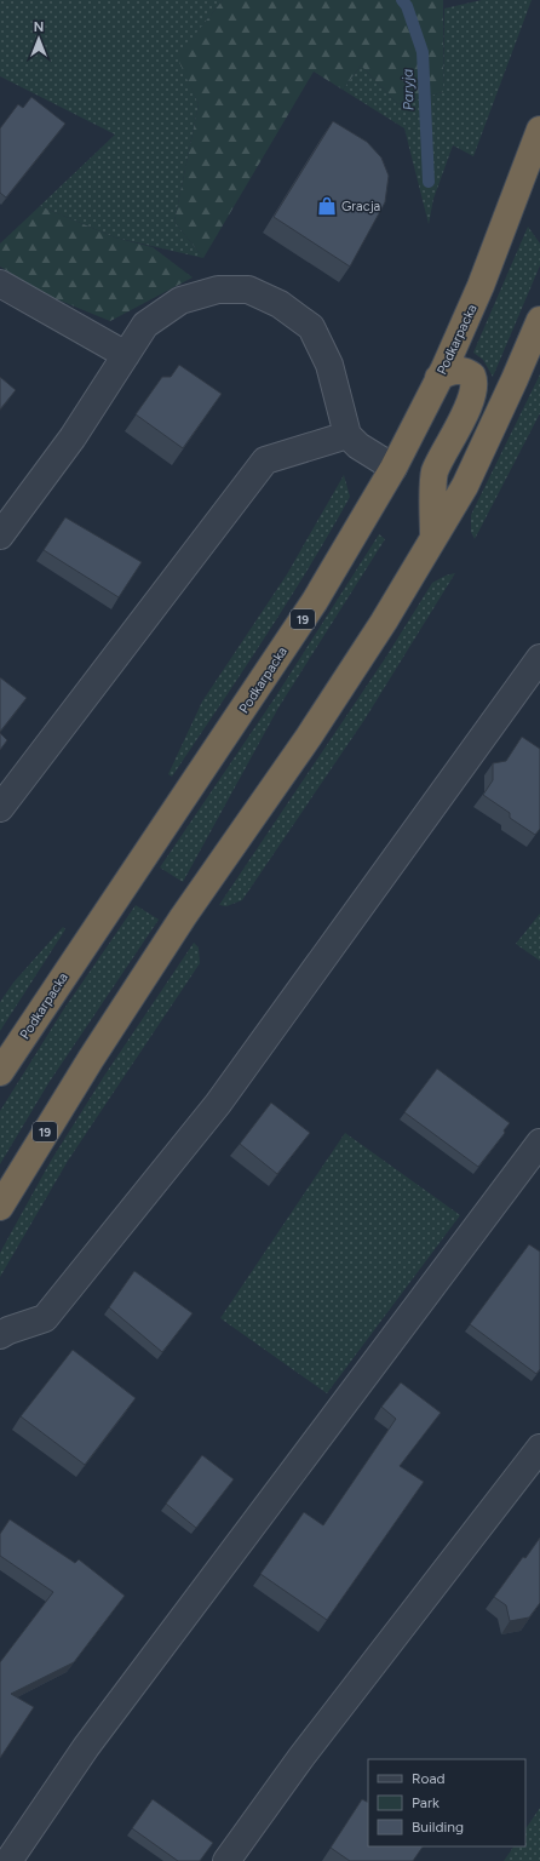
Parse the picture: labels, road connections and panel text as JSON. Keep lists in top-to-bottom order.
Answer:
{
  "streets": {
    "highway": ["Podkarpacka", "19"]
  },
  "water": ["Paryja"],
  "places": {
    "shop": ["Gracja"]
  },
  "legend": ["Road", "Park", "Building"],
  "north": "top"
}
